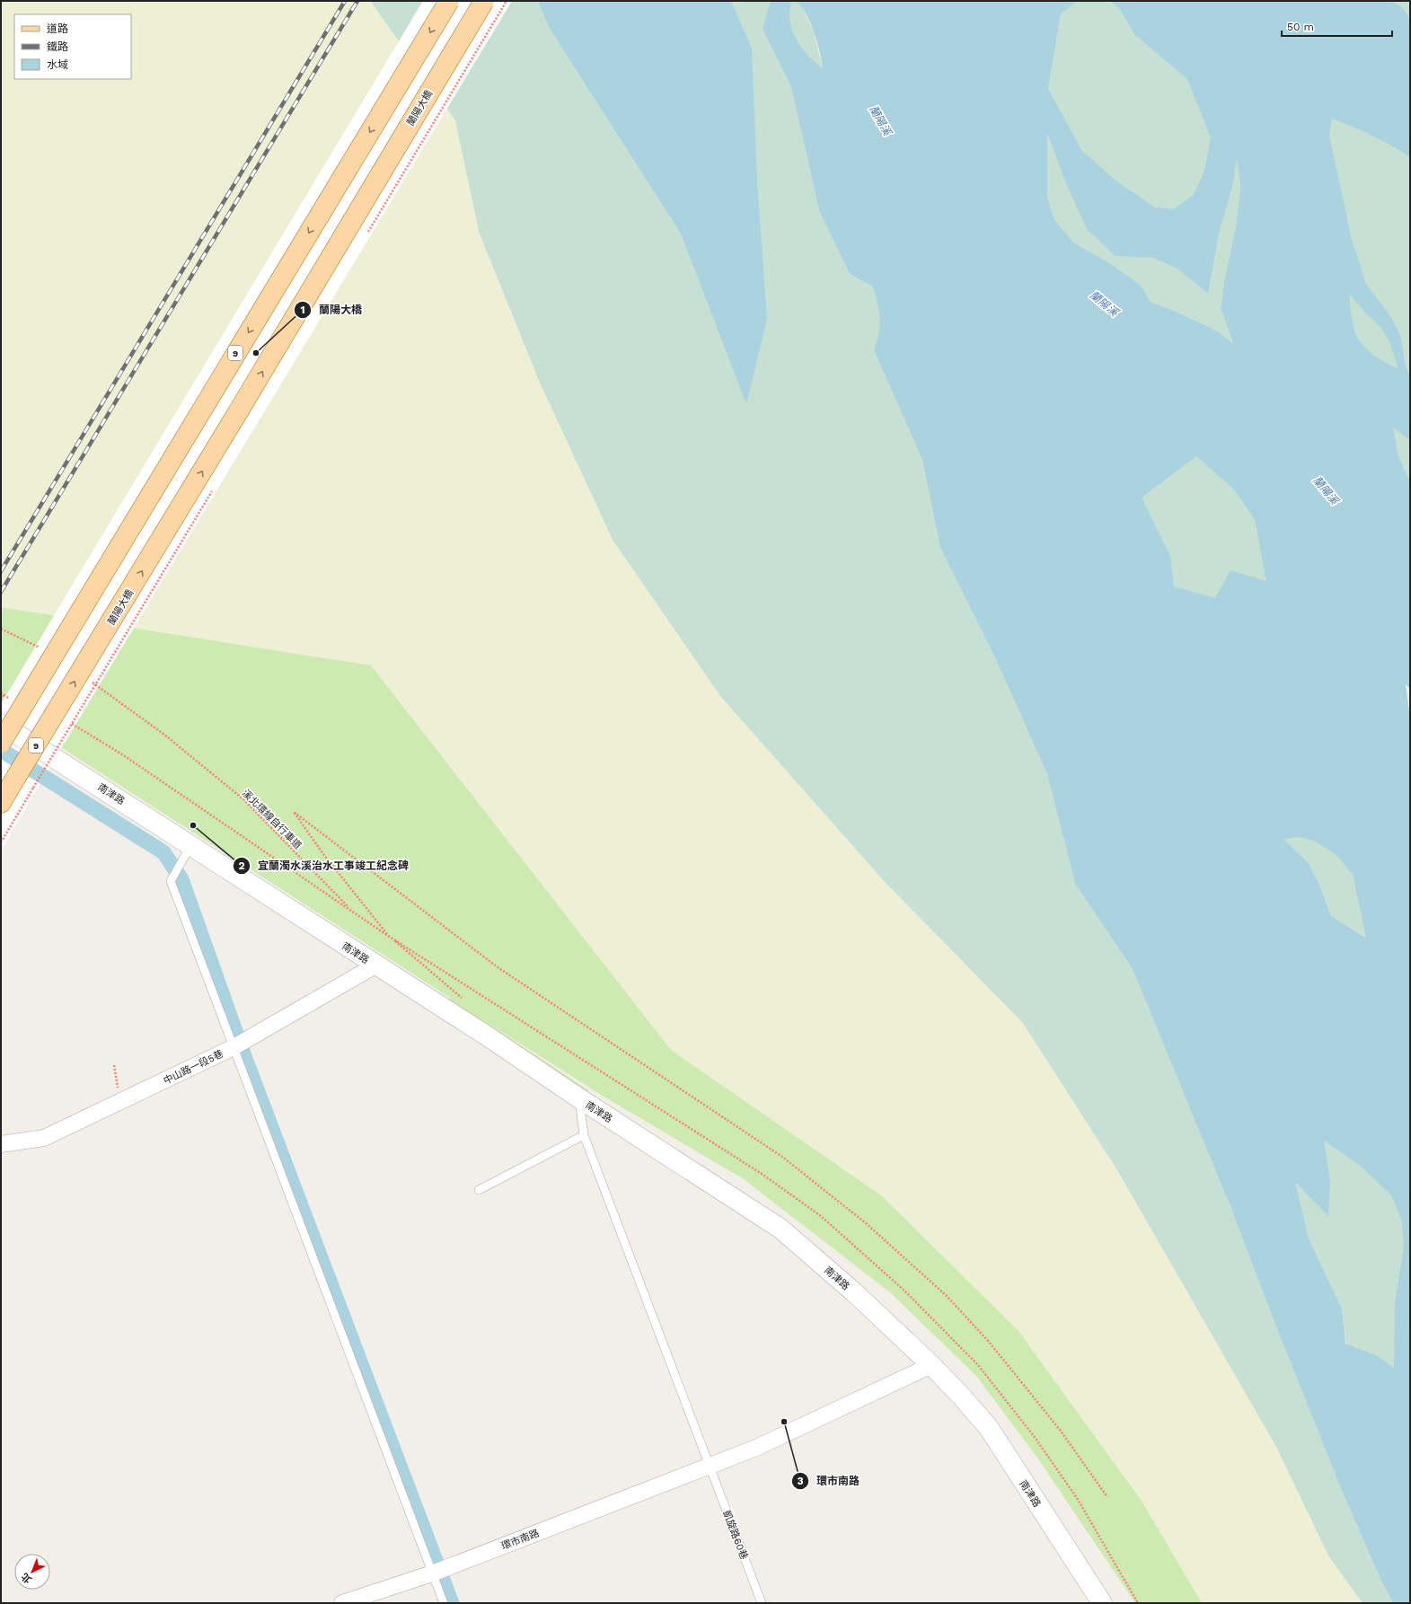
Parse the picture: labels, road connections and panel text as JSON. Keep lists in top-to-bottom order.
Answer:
{
  "streets": {
    "main road": ["蘭陽大橋", "9"],
    "street": ["南津路", "中山路一段5巷", "環市南路"],
    "lane": ["凱旋路60巷"],
    "path": ["溪北環線自行車道"]
  },
  "crossings": [
    ["南津路", "中山路一段5巷"],
    ["南津路", "凱旋路60巷"],
    ["南津路", "環市南路"],
    ["凱旋路60巷", "環市南路"]
  ],
  "water": ["蘭陽溪"],
  "places": ["蘭陽大橋", "宜蘭濁水溪治水工事竣工紀念碑", "環市南路"],
  "legend": ["道路", "鐵路", "水域"],
  "scale_bar": "50 m",
  "north": "bottom left"
}
